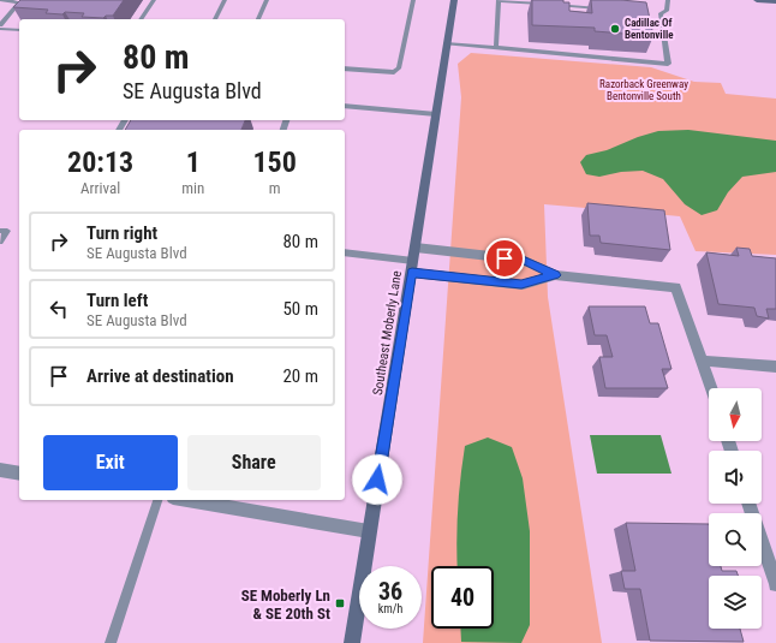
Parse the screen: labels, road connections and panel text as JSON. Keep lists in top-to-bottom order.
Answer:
{
  "streets": {
    "street": ["Southeast Moberly Lane"]
  },
  "parks": ["Razorback Greenway Bentonville South"],
  "places": {
    "other": ["Cadillac Of Bentonville"],
    "transit": ["SE Moberly Ln & SE 20th St"]
  },
  "north": "bottom",
  "page": {
    "turn": ["80 m", "SE Augusta Blvd"],
    "eta": [
      "20:13",
      "Arrival",
      "1",
      "min",
      "150",
      "m"
    ],
    "list": [
      {
        "name": "Turn right",
        "note": "SE Augusta Blvd",
        "value": "80 m"
      },
      {
        "name": "Turn left",
        "note": "SE Augusta Blvd",
        "value": "50 m"
      },
      {
        "name": "Arrive at destination",
        "value": "20 m"
      }
    ],
    "buttons": ["Exit", "Share"],
    "speed": "36 km/h",
    "limit": "40"
  }
}
